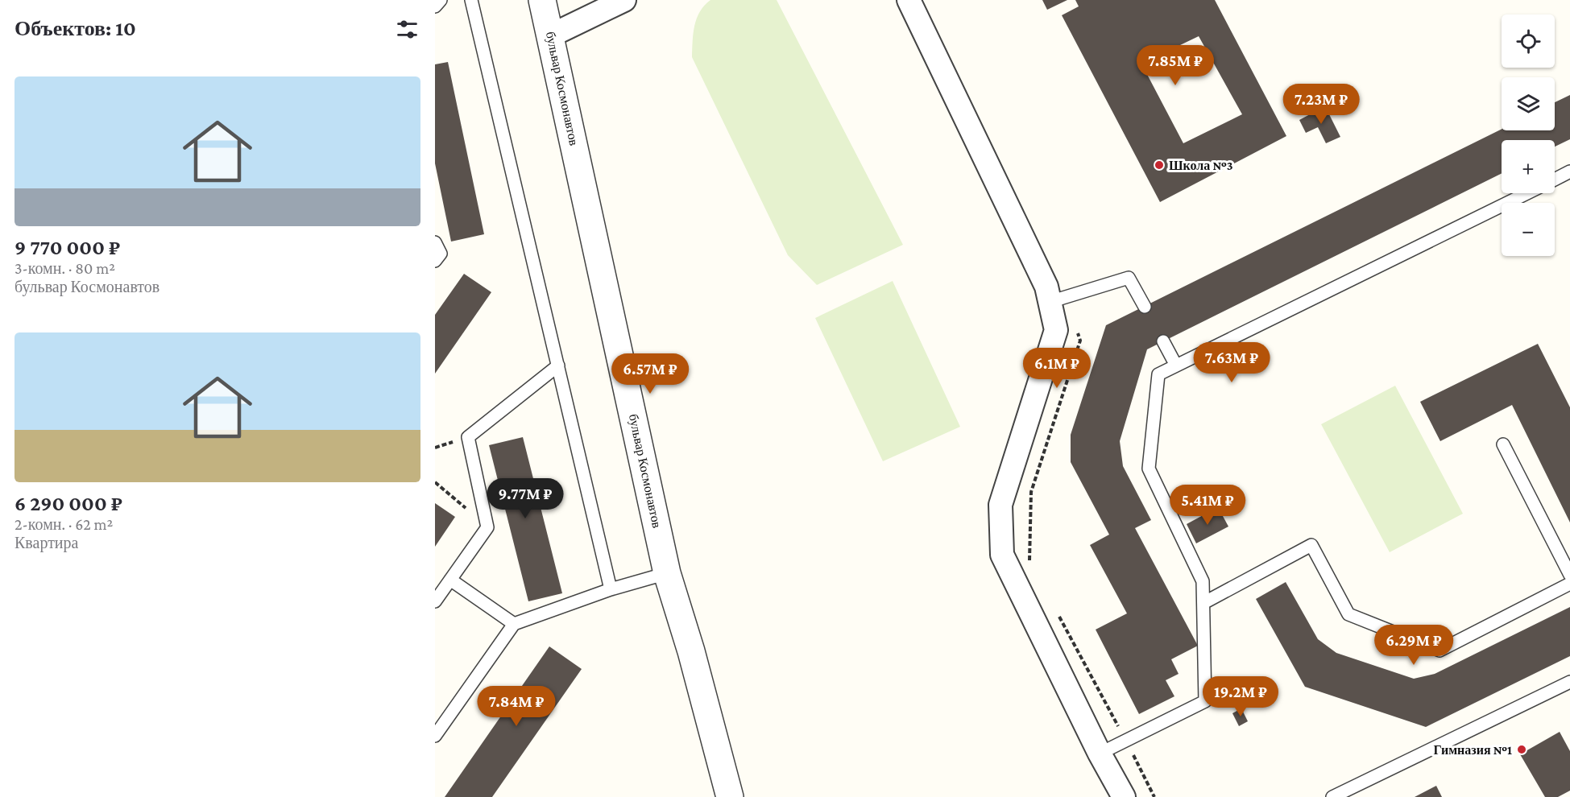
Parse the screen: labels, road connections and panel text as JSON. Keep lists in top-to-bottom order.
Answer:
{
  "streets": {
    "street": ["бульвар Космонавтов"]
  },
  "places": ["Школа №3", "Гимназия №1"],
  "page": {
    "heading": "Объектов: 10",
    "map_buttons": ["+", "−"],
    "price": [
      "7.85M ₽",
      "7.23M ₽",
      "7.63M ₽",
      "6.1M ₽",
      "6.57M ₽",
      "9.77M ₽",
      "5.41M ₽",
      "6.29M ₽",
      "19.2M ₽",
      "7.84M ₽"
    ],
    "list": [
      {
        "name": "9 770 000 ₽",
        "note": "3-комн. · 80 m² · бульвар Космонавтов"
      },
      {
        "name": "6 290 000 ₽",
        "note": "2-комн. · 62 m² · Квартира"
      }
    ]
  }
}
